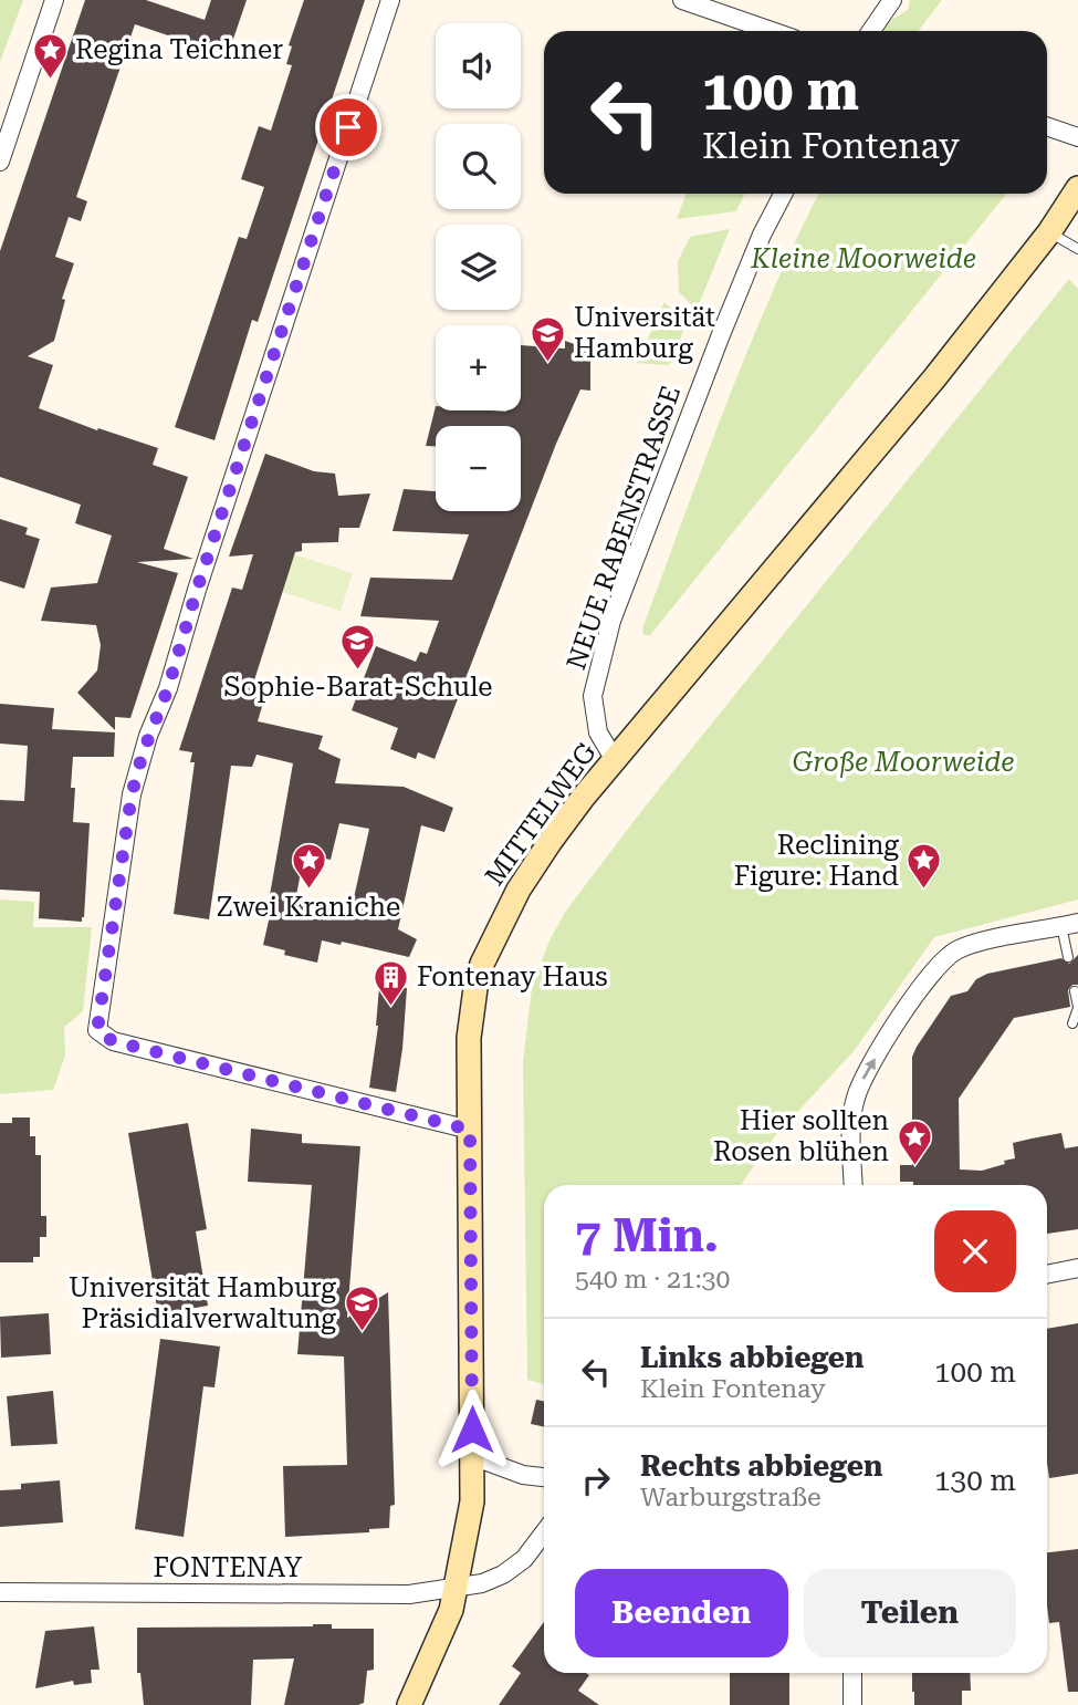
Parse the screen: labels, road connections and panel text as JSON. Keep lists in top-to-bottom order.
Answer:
{
  "streets": {
    "street": ["NEUE RABENSTRASSE", "MITTELWEG", "FONTENAY"]
  },
  "crossings": [
    ["NEUE RABENSTRASSE", "MITTELWEG"],
    ["MITTELWEG", "FONTENAY"]
  ],
  "parks": ["Kleine Moorweide", "Große Moorweide"],
  "places": {
    "place": [
      "Regina Teichner",
      "Zwei Kraniche",
      "Reclining Figure: Hand",
      "Hier sollten Rosen blühen"
    ],
    "school or university": ["Universität Hamburg", "Sophie-Barat-Schule", "Universität Hamburg Präsidialverwaltung"],
    "building": ["Fontenay Haus"]
  },
  "page": {
    "map_buttons": ["+", "−"],
    "turn": ["100 m", "Klein Fontenay"],
    "heading": ["7 Min.", "540 m · 21:30"],
    "list": [
      {
        "name": "Links abbiegen",
        "note": "Klein Fontenay",
        "value": "100 m"
      },
      {
        "name": "Rechts abbiegen",
        "note": "Warburgstraße",
        "value": "130 m"
      }
    ],
    "buttons": ["Beenden", "Teilen"]
  }
}
